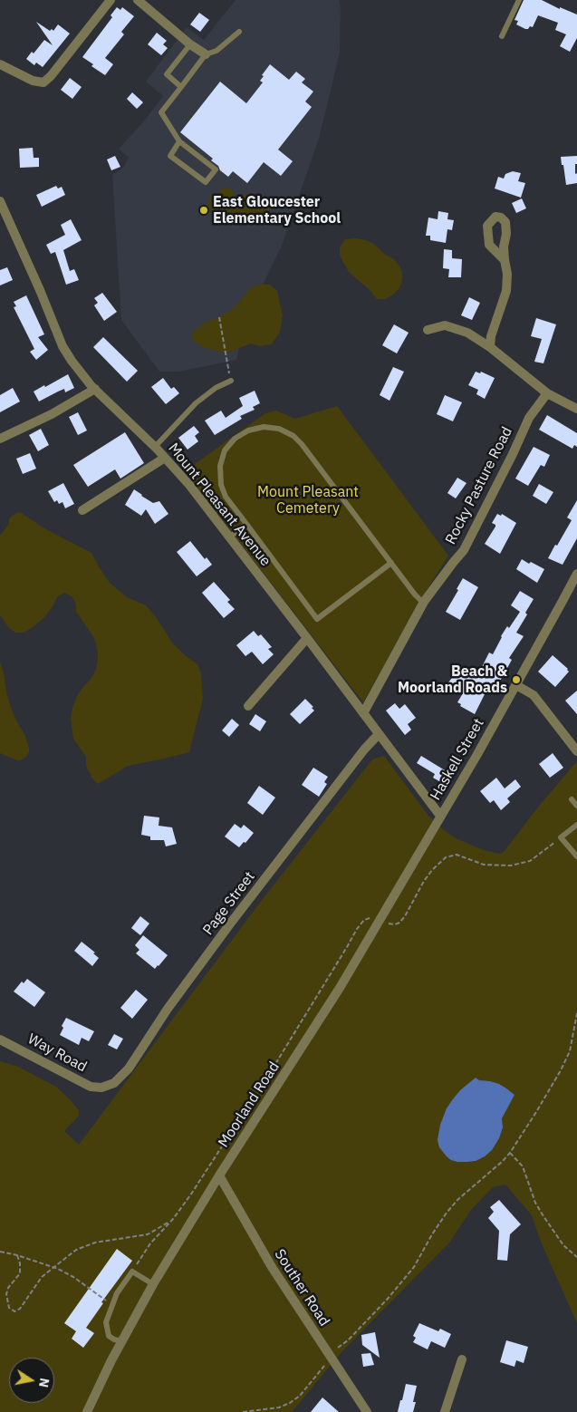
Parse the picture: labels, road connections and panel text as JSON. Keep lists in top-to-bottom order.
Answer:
{
  "streets": {
    "street": [
      "Rocky Pasture Road",
      "Mount Pleasant Avenue",
      "Haskell Street",
      "Page Street",
      "Way Road",
      "Moorland Road",
      "Souther Road"
    ]
  },
  "crossings": [
    ["Rocky Pasture Road", "Mount Pleasant Avenue"],
    ["Mount Pleasant Avenue", "Haskell Street"],
    ["Mount Pleasant Avenue", "Page Street"],
    ["Mount Pleasant Avenue", "Moorland Road"],
    ["Haskell Street", "Moorland Road"],
    ["Page Street", "Way Road"],
    ["Moorland Road", "Souther Road"]
  ],
  "parks": ["Mount Pleasant Cemetery"],
  "places": ["East Gloucester Elementary School", "Beach & Moorland Roads"],
  "north": "right"
}
